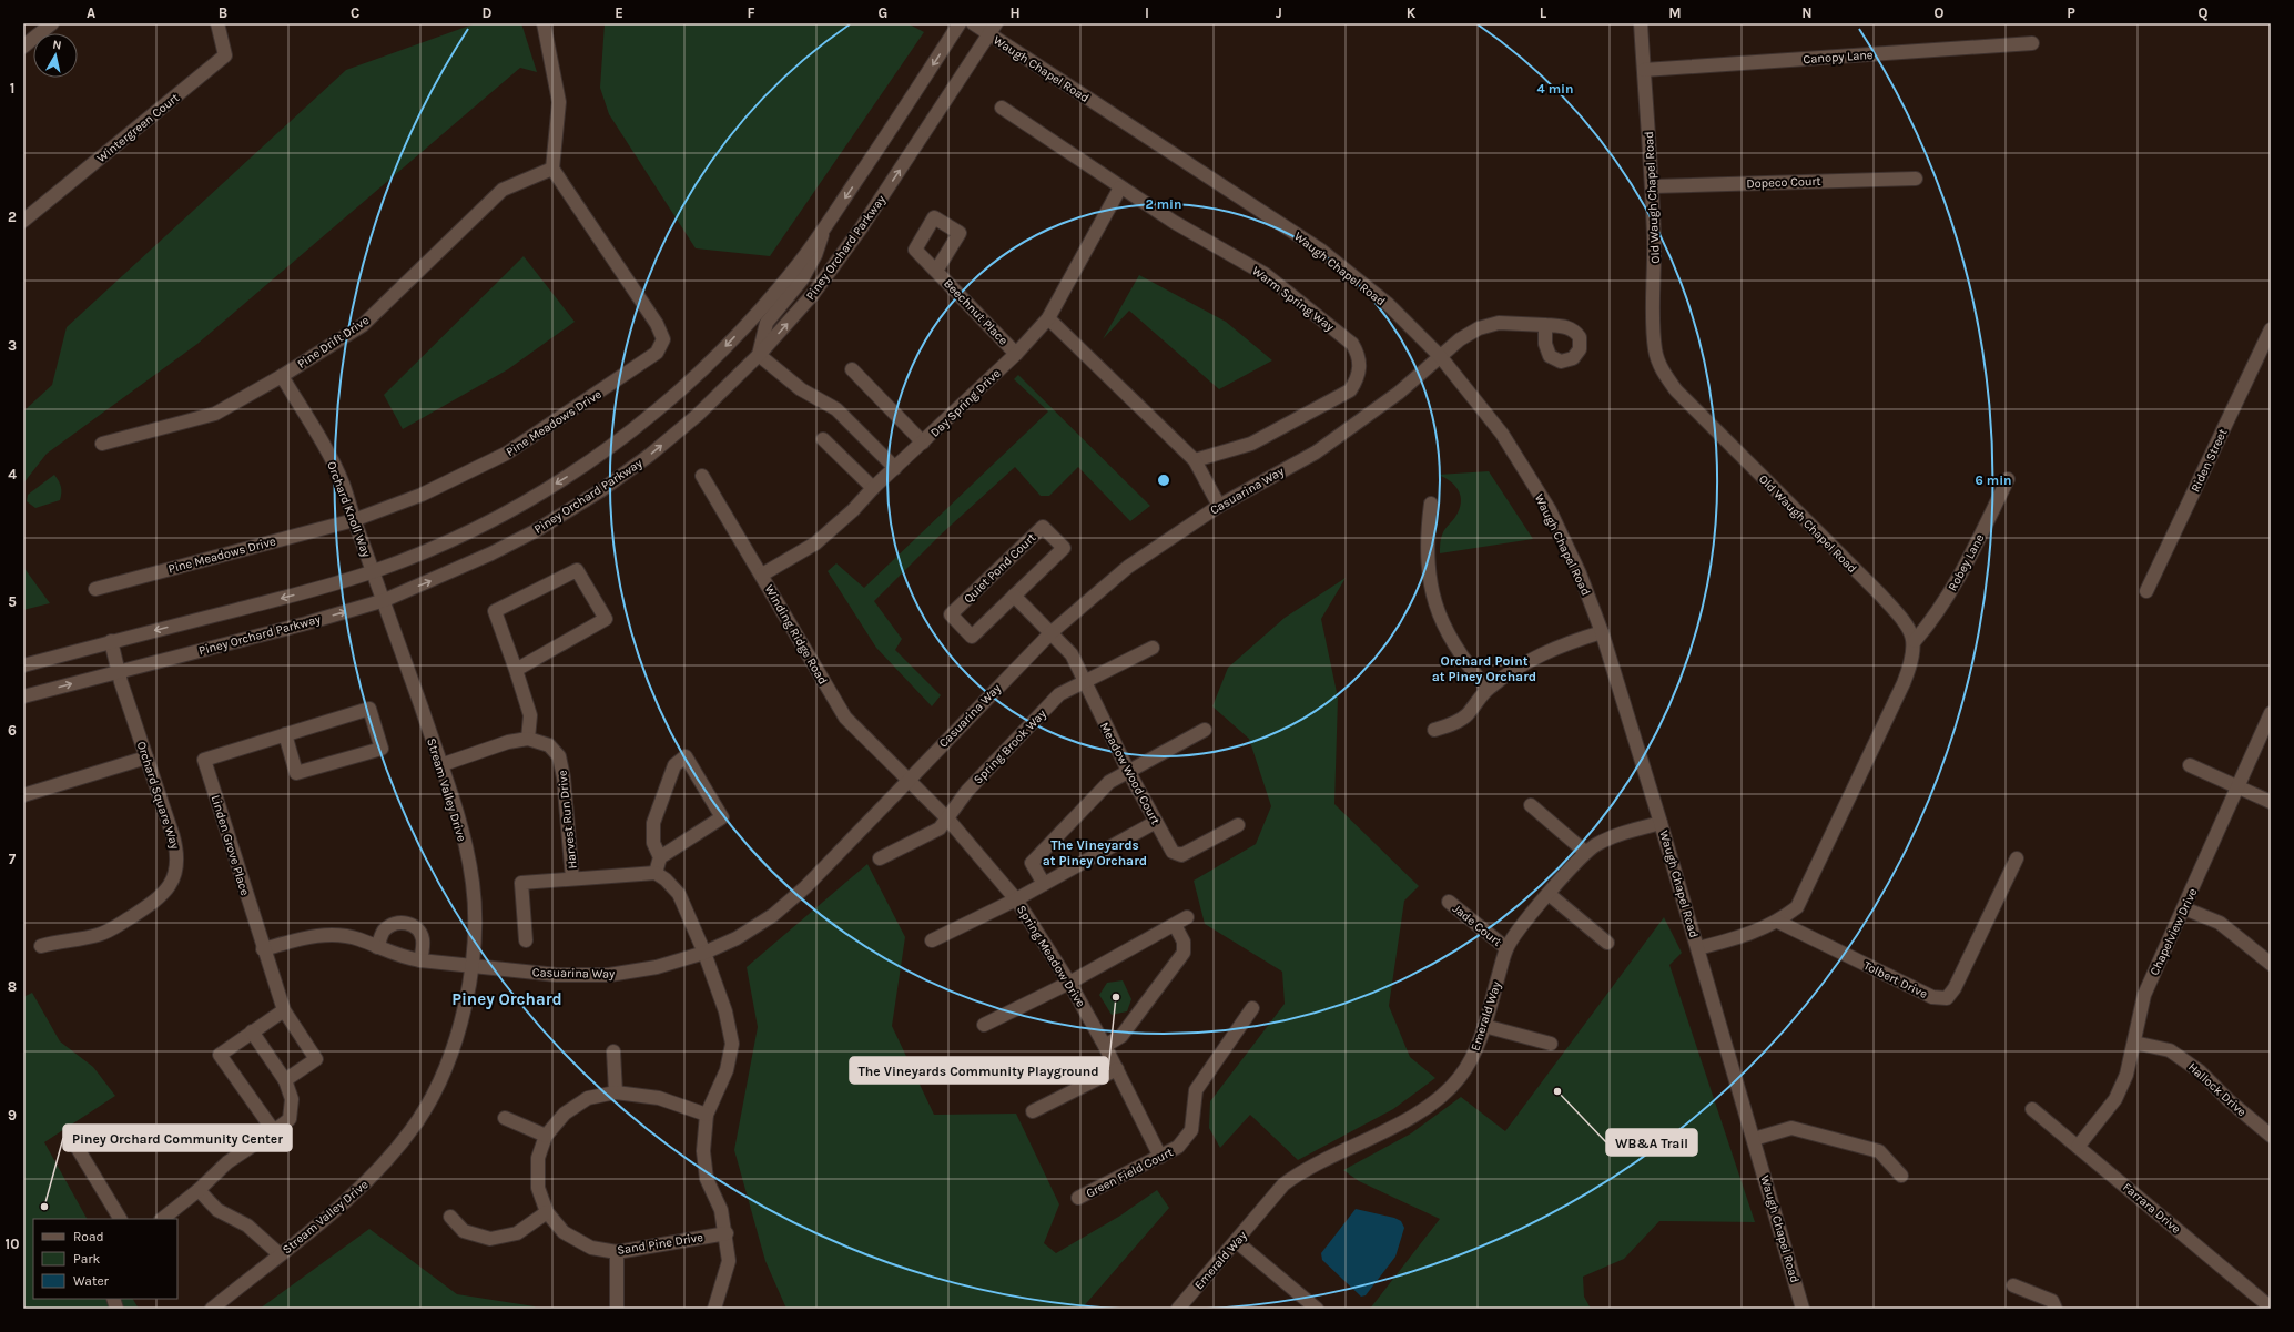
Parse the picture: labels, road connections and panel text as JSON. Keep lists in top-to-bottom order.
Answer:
{
  "streets": {
    "street": [
      "Canopy Lane",
      "Waugh Chapel Road",
      "Wintergreen Court",
      "Dopeco Court",
      "Old Waugh Chapel Road",
      "Piney Orchard Parkway",
      "Warm Spring Way",
      "Beechnut Place",
      "Pine Drift Drive",
      "Day Spring Drive",
      "Pine Meadows Drive",
      "Riden Street",
      "Casuarina Way",
      "Orchard Knoll Way",
      "Robey Lane",
      "Quiet Pond Court",
      "Winding Ridge Road",
      "Spring Brook Way",
      "Meadow Wood Court",
      "Stream Valley Drive",
      "Orchard Square Way",
      "Harvest Run Drive",
      "Linden Grove Place",
      "Jade Court",
      "Chapelview Drive",
      "Spring Meadow Drive",
      "Tolbert Drive",
      "Emerald Way",
      "Hallock Drive",
      "Green Field Court",
      "Farrara Drive",
      "Sand Pine Drive"
    ]
  },
  "crossings": [
    ["Canopy Lane", "Old Waugh Chapel Road"],
    ["Waugh Chapel Road", "Piney Orchard Parkway"],
    ["Waugh Chapel Road", "Casuarina Way"],
    ["Waugh Chapel Road", "Emerald Way"],
    ["Dopeco Court", "Old Waugh Chapel Road"],
    ["Old Waugh Chapel Road", "Robey Lane"],
    ["Piney Orchard Parkway", "Orchard Knoll Way"],
    ["Piney Orchard Parkway", "Stream Valley Drive"],
    ["Piney Orchard Parkway", "Orchard Square Way"],
    ["Warm Spring Way", "Day Spring Drive"],
    ["Beechnut Place", "Day Spring Drive"],
    ["Pine Drift Drive", "Pine Meadows Drive"],
    ["Pine Drift Drive", "Orchard Knoll Way"],
    ["Day Spring Drive", "Winding Ridge Road"],
    ["Pine Meadows Drive", "Orchard Knoll Way"],
    ["Casuarina Way", "Winding Ridge Road"],
    ["Casuarina Way", "Meadow Wood Court"],
    ["Casuarina Way", "Stream Valley Drive"],
    ["Casuarina Way", "Spring Meadow Drive"],
    ["Orchard Knoll Way", "Stream Valley Drive"],
    ["Winding Ridge Road", "Spring Meadow Drive"],
    ["Spring Brook Way", "Meadow Wood Court"],
    ["Spring Brook Way", "Spring Meadow Drive"],
    ["Stream Valley Drive", "Harvest Run Drive"],
    ["Jade Court", "Emerald Way"],
    ["Chapelview Drive", "Hallock Drive"],
    ["Chapelview Drive", "Farrara Drive"],
    ["Spring Meadow Drive", "Green Field Court"]
  ],
  "districts": ["Orchard Point at Piney Orchard", "The Vineyards at Piney Orchard", "Piney Orchard"],
  "places": ["The Vineyards Community Playground", "WB&A Trail", "Piney Orchard Community Center"],
  "legend": ["Road", "Park", "Water"],
  "north": "top",
  "grid": {
    "columns": [
      "A",
      "B",
      "C",
      "D",
      "E",
      "F",
      "G",
      "H",
      "I",
      "J",
      "K",
      "L",
      "M",
      "N",
      "O",
      "P",
      "Q"
    ],
    "rows": [
      "1",
      "2",
      "3",
      "4",
      "5",
      "6",
      "7",
      "8",
      "9",
      "10"
    ]
  },
  "rings": ["4 min", "2 min", "6 min"]
}
